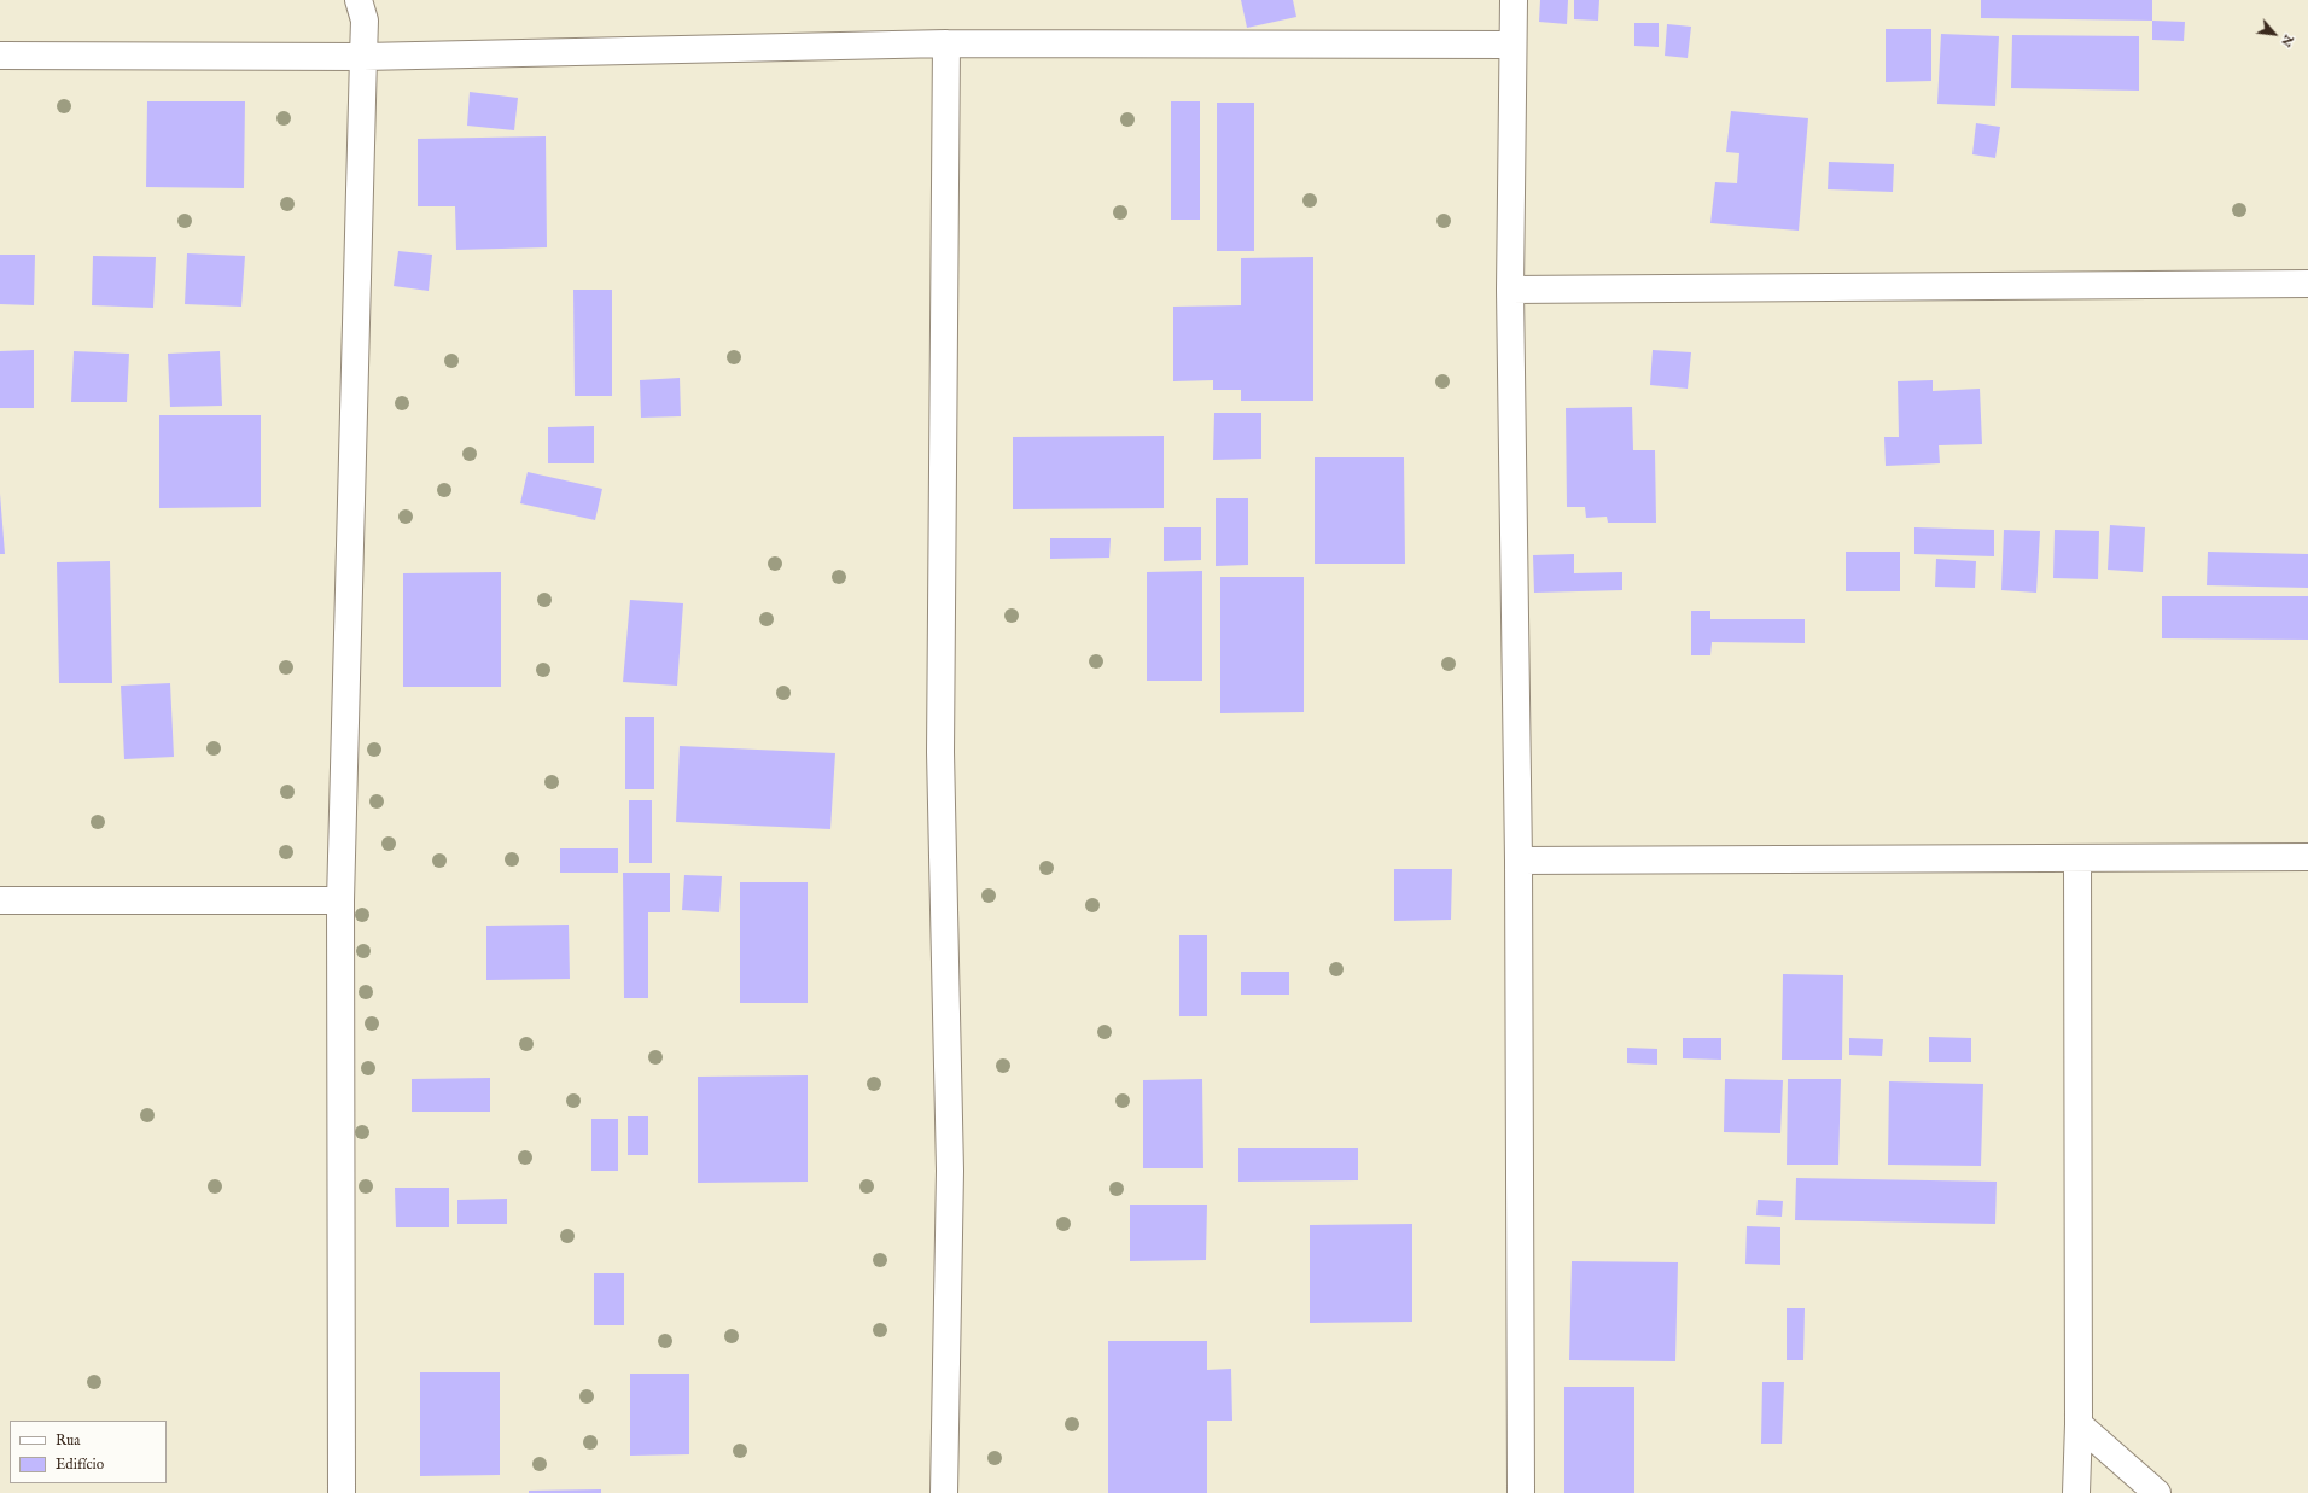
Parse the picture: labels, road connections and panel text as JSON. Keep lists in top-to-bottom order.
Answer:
{
  "legend": ["Rua", "Edifício"],
  "north": "bottom right"
}
